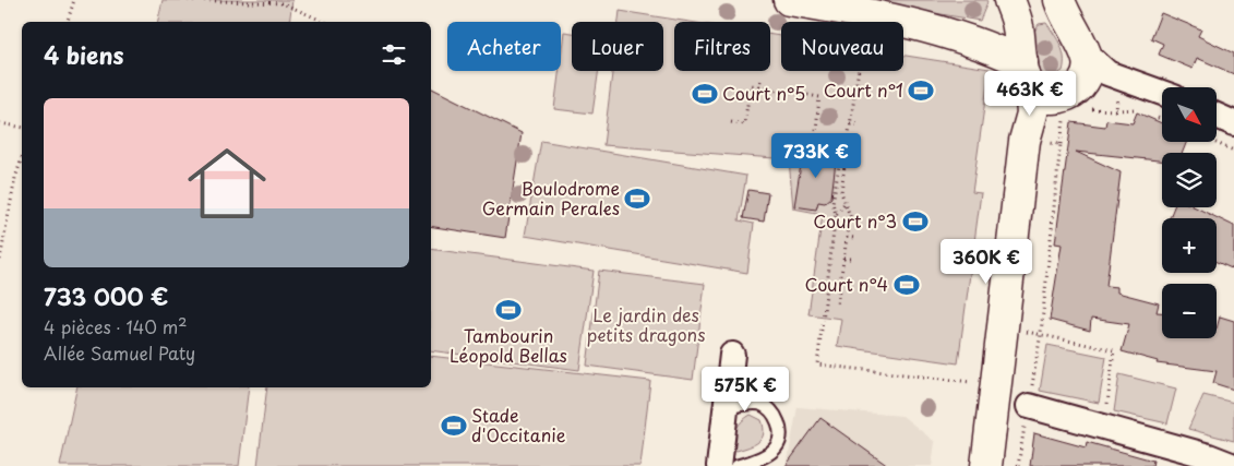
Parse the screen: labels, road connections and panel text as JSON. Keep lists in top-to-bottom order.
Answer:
{
  "parks": ["Le jardin des petits dragons"],
  "places": {
    "sports": [
      "Court n°1",
      "Court n°5",
      "Boulodrome Germain Perales",
      "Court n°3",
      "Court n°4",
      "Tambourin Léopold Bellas",
      "Stade d'Occitanie"
    ]
  },
  "north": "bottom right",
  "page": {
    "chip": [
      "Acheter",
      "Louer",
      "Filtres",
      "Nouveau"
    ],
    "heading": "4 biens",
    "price": [
      "463K €",
      "733K €",
      "360K €",
      "575K €"
    ],
    "map_buttons": ["+", "−"],
    "list": [
      {
        "name": "733 000 €",
        "note": "4 pièces · 140 m² · Allée Samuel Paty"
      }
    ]
  }
}
